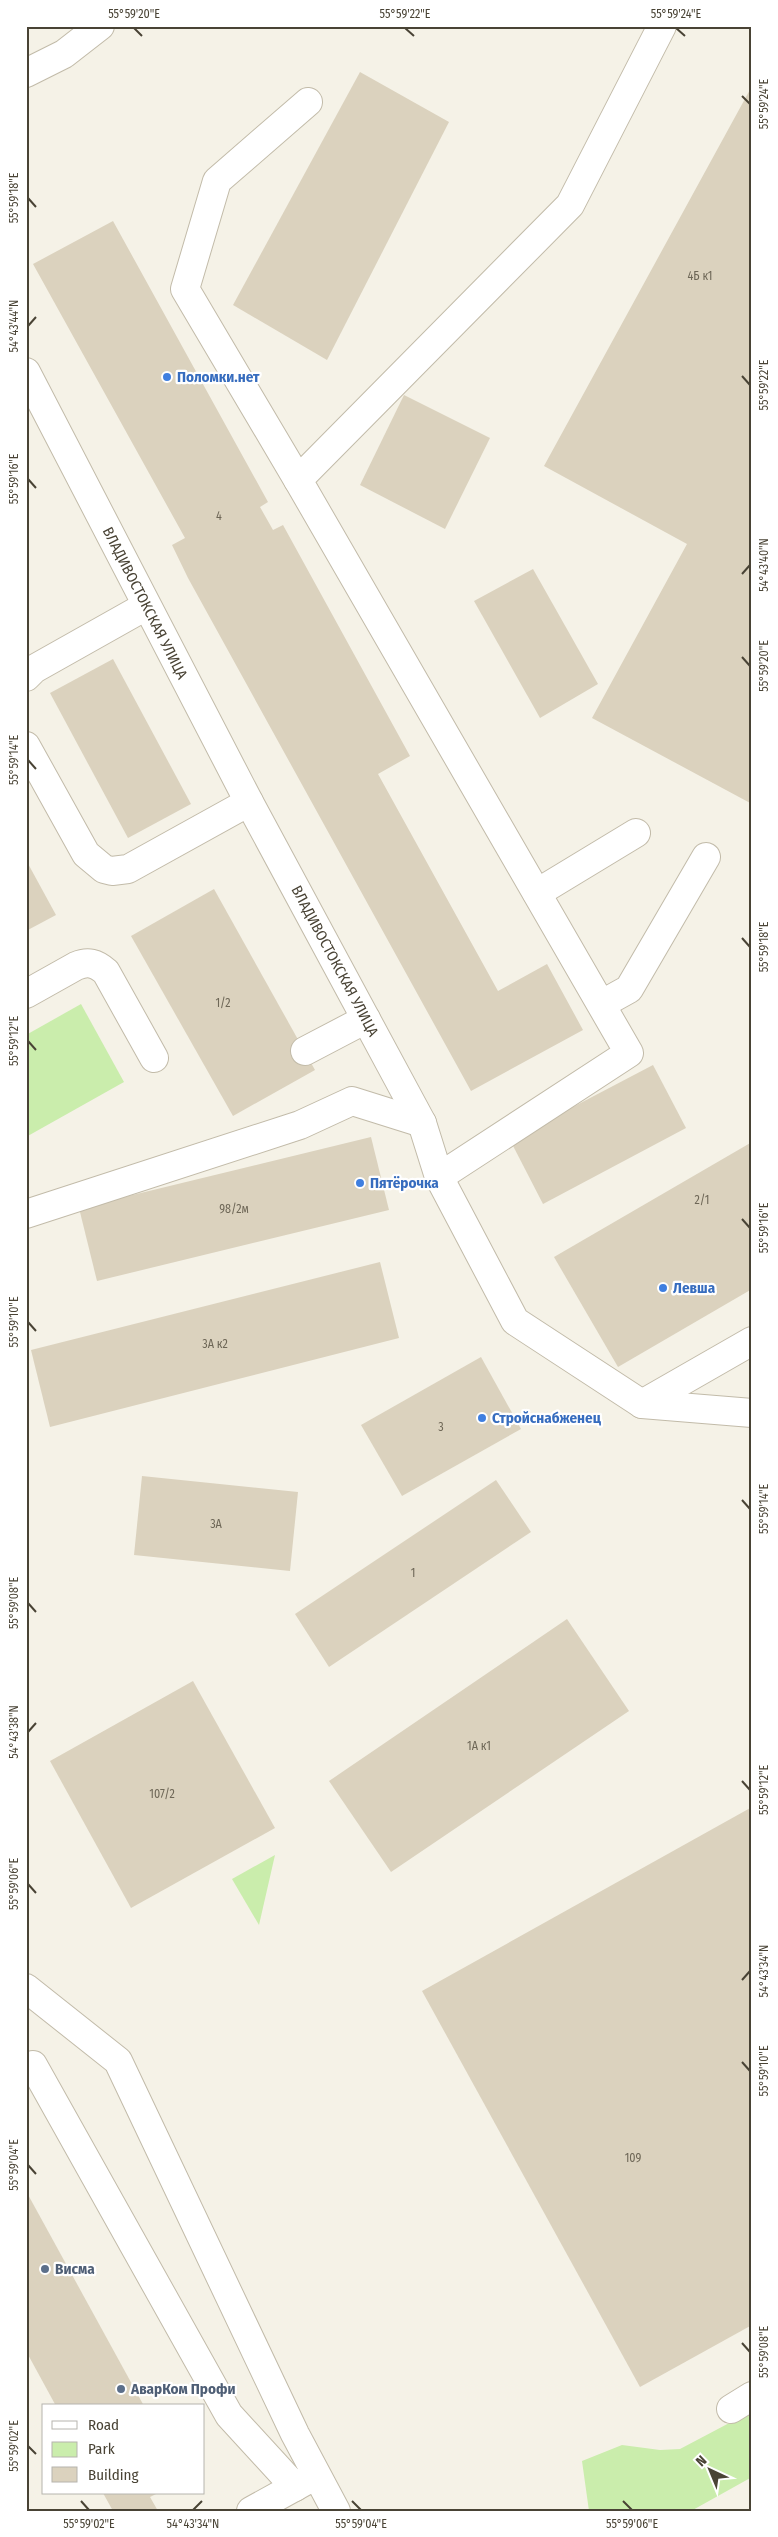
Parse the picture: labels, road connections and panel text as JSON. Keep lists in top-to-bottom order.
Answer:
{
  "streets": {
    "street": ["ВЛАДИВОСТОКСКАЯ УЛИЦА"]
  },
  "places": [
    "Поломки.нет",
    "Пятёрочка",
    "Левша",
    "Стройснабженец",
    "Висма",
    "АварКом Профи"
  ],
  "house_numbers": [
    "4Б к1",
    "4",
    "1/2",
    "2/1",
    "98/2м",
    "3А к2",
    "3",
    "3А",
    "1",
    "1А к1",
    "107/2",
    "109"
  ],
  "legend": ["Road", "Park", "Building"],
  "north": "top left",
  "coordinates": [
    "55°59'20\"E",
    "55°59'22\"E",
    "55°59'24\"E",
    "55°59'18\"E",
    "54°43'44\"N",
    "55°59'16\"E",
    "54°43'40\"N",
    "55°59'14\"E",
    "55°59'12\"E",
    "55°59'10\"E",
    "55°59'08\"E",
    "54°43'38\"N",
    "55°59'06\"E",
    "54°43'34\"N",
    "55°59'04\"E",
    "55°59'02\"E"
  ]
}
